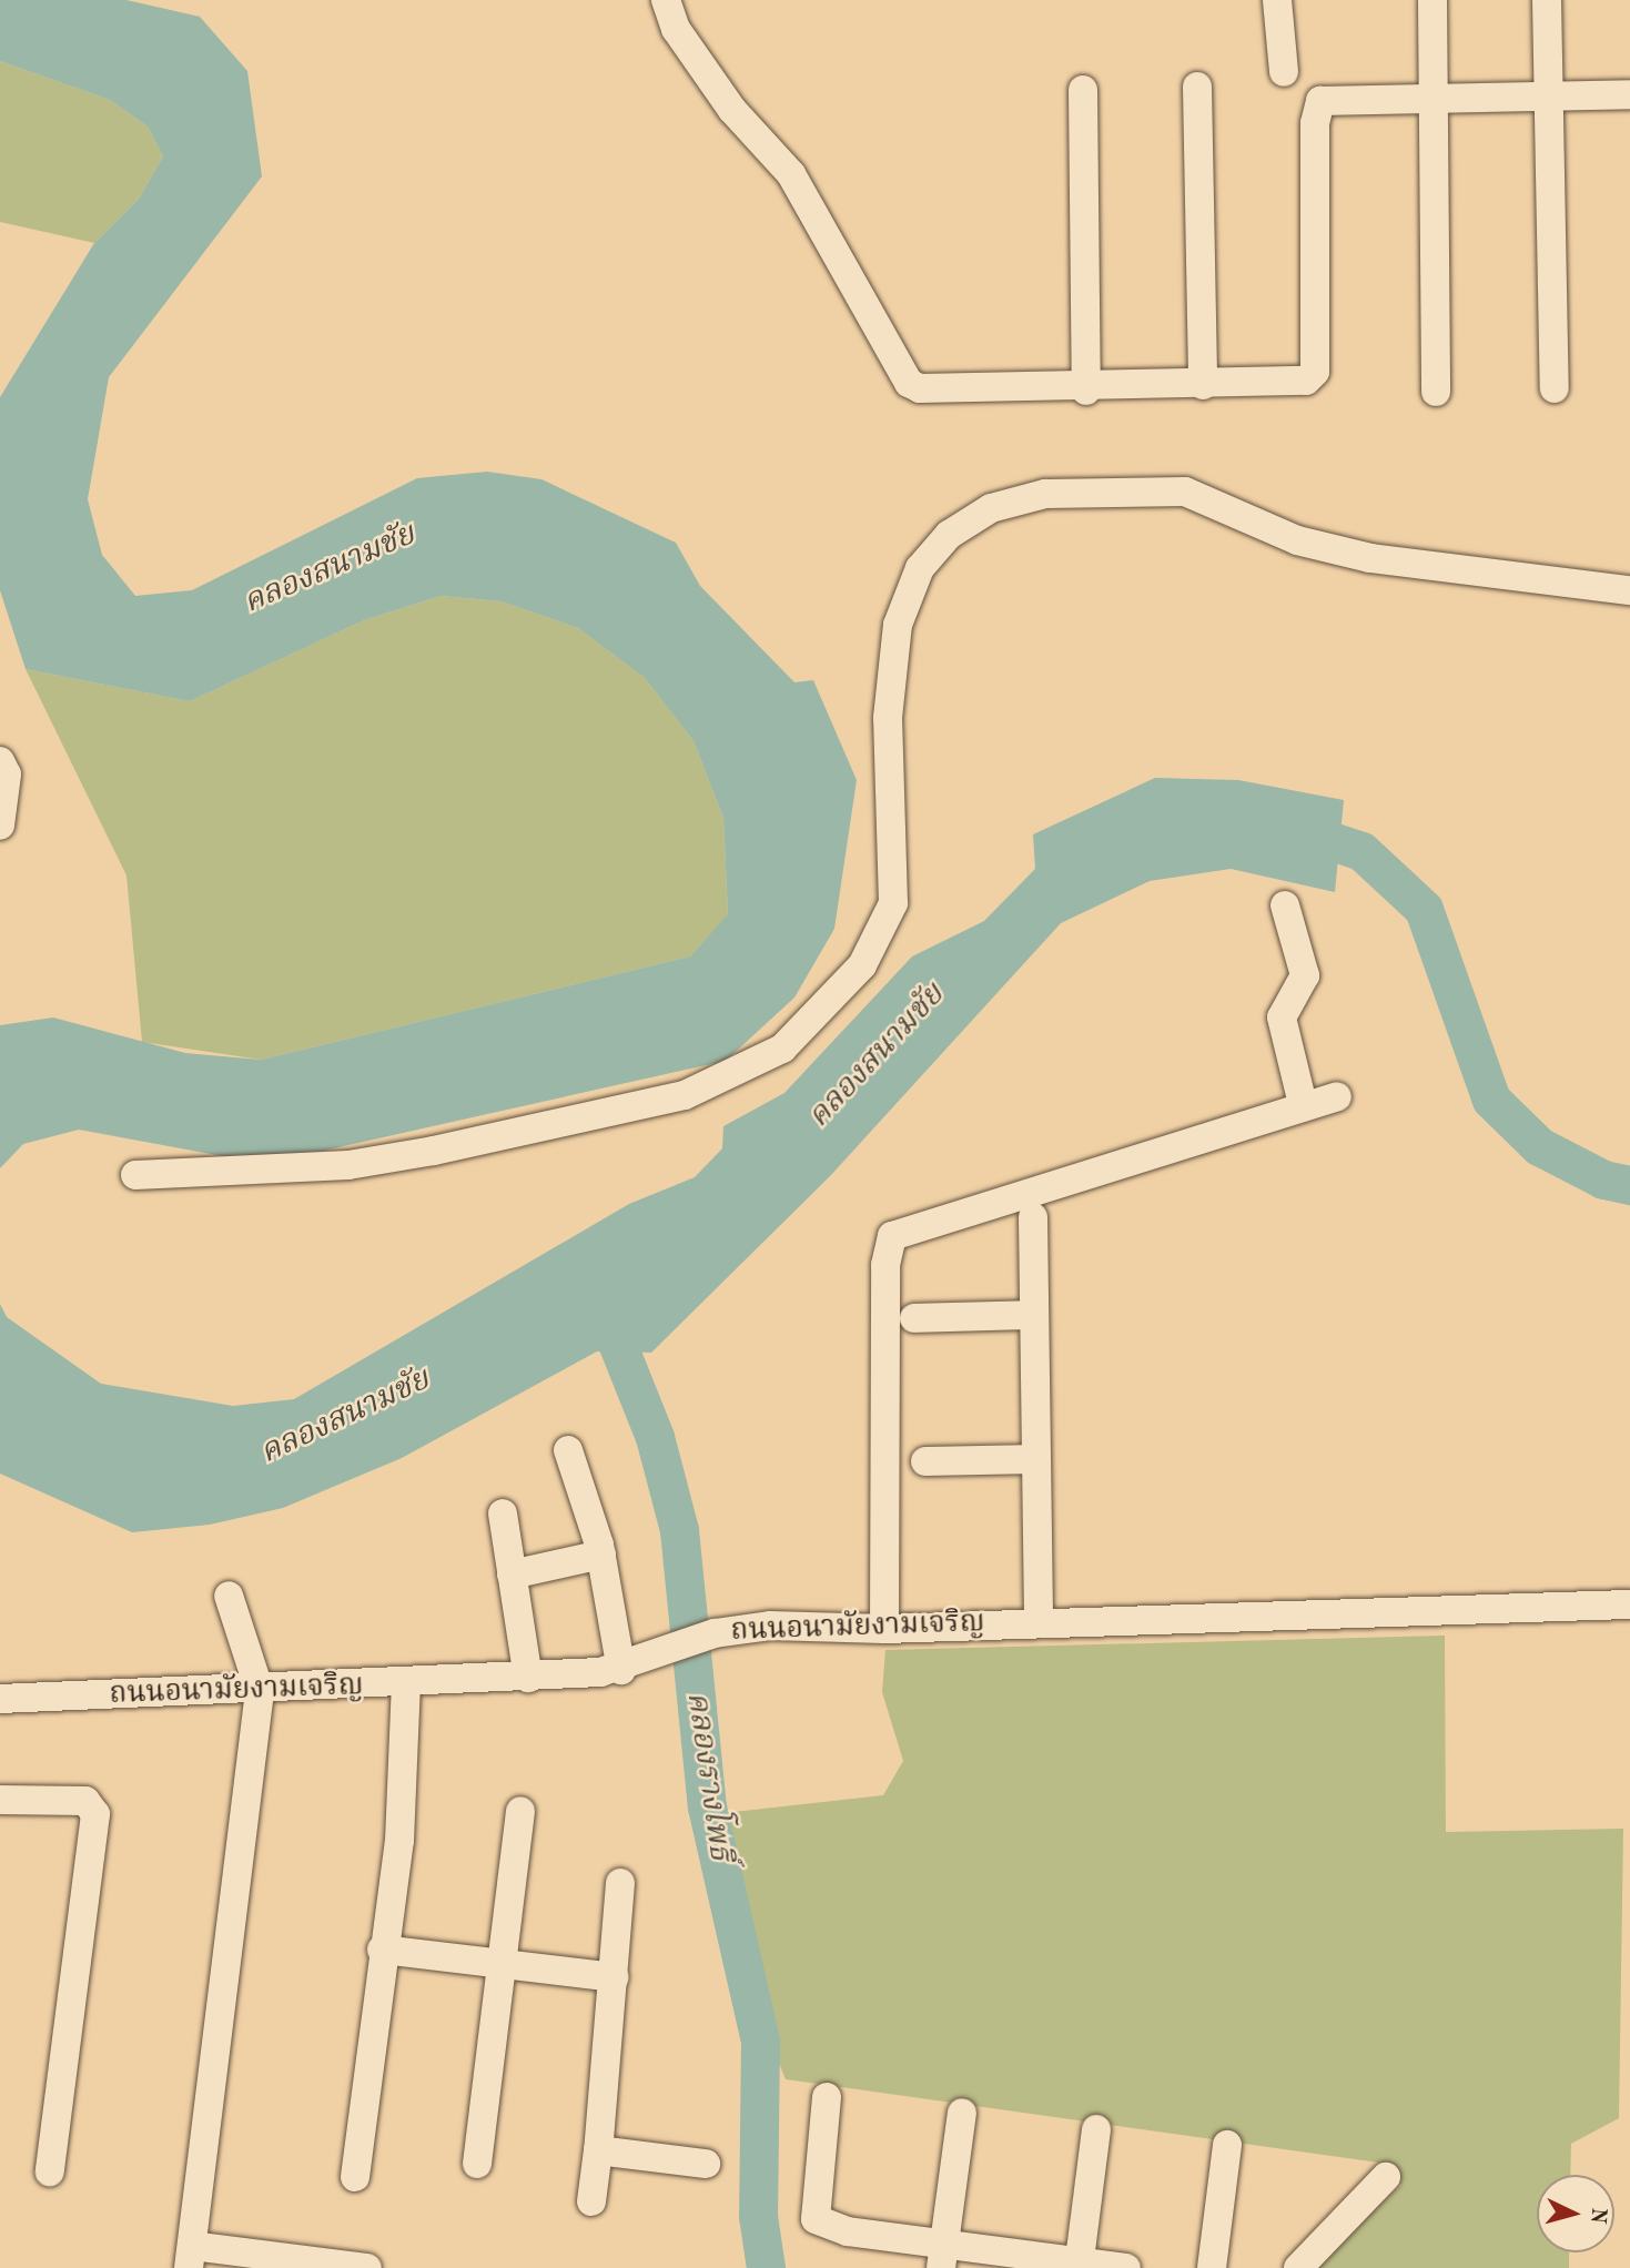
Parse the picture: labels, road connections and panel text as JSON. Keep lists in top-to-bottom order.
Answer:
{
  "streets": {
    "street": ["ถนนอนามัยงามเจริญ"]
  },
  "water": ["คลองสนามชัย", "คลองรางโพธิ์"],
  "north": "right"
}
